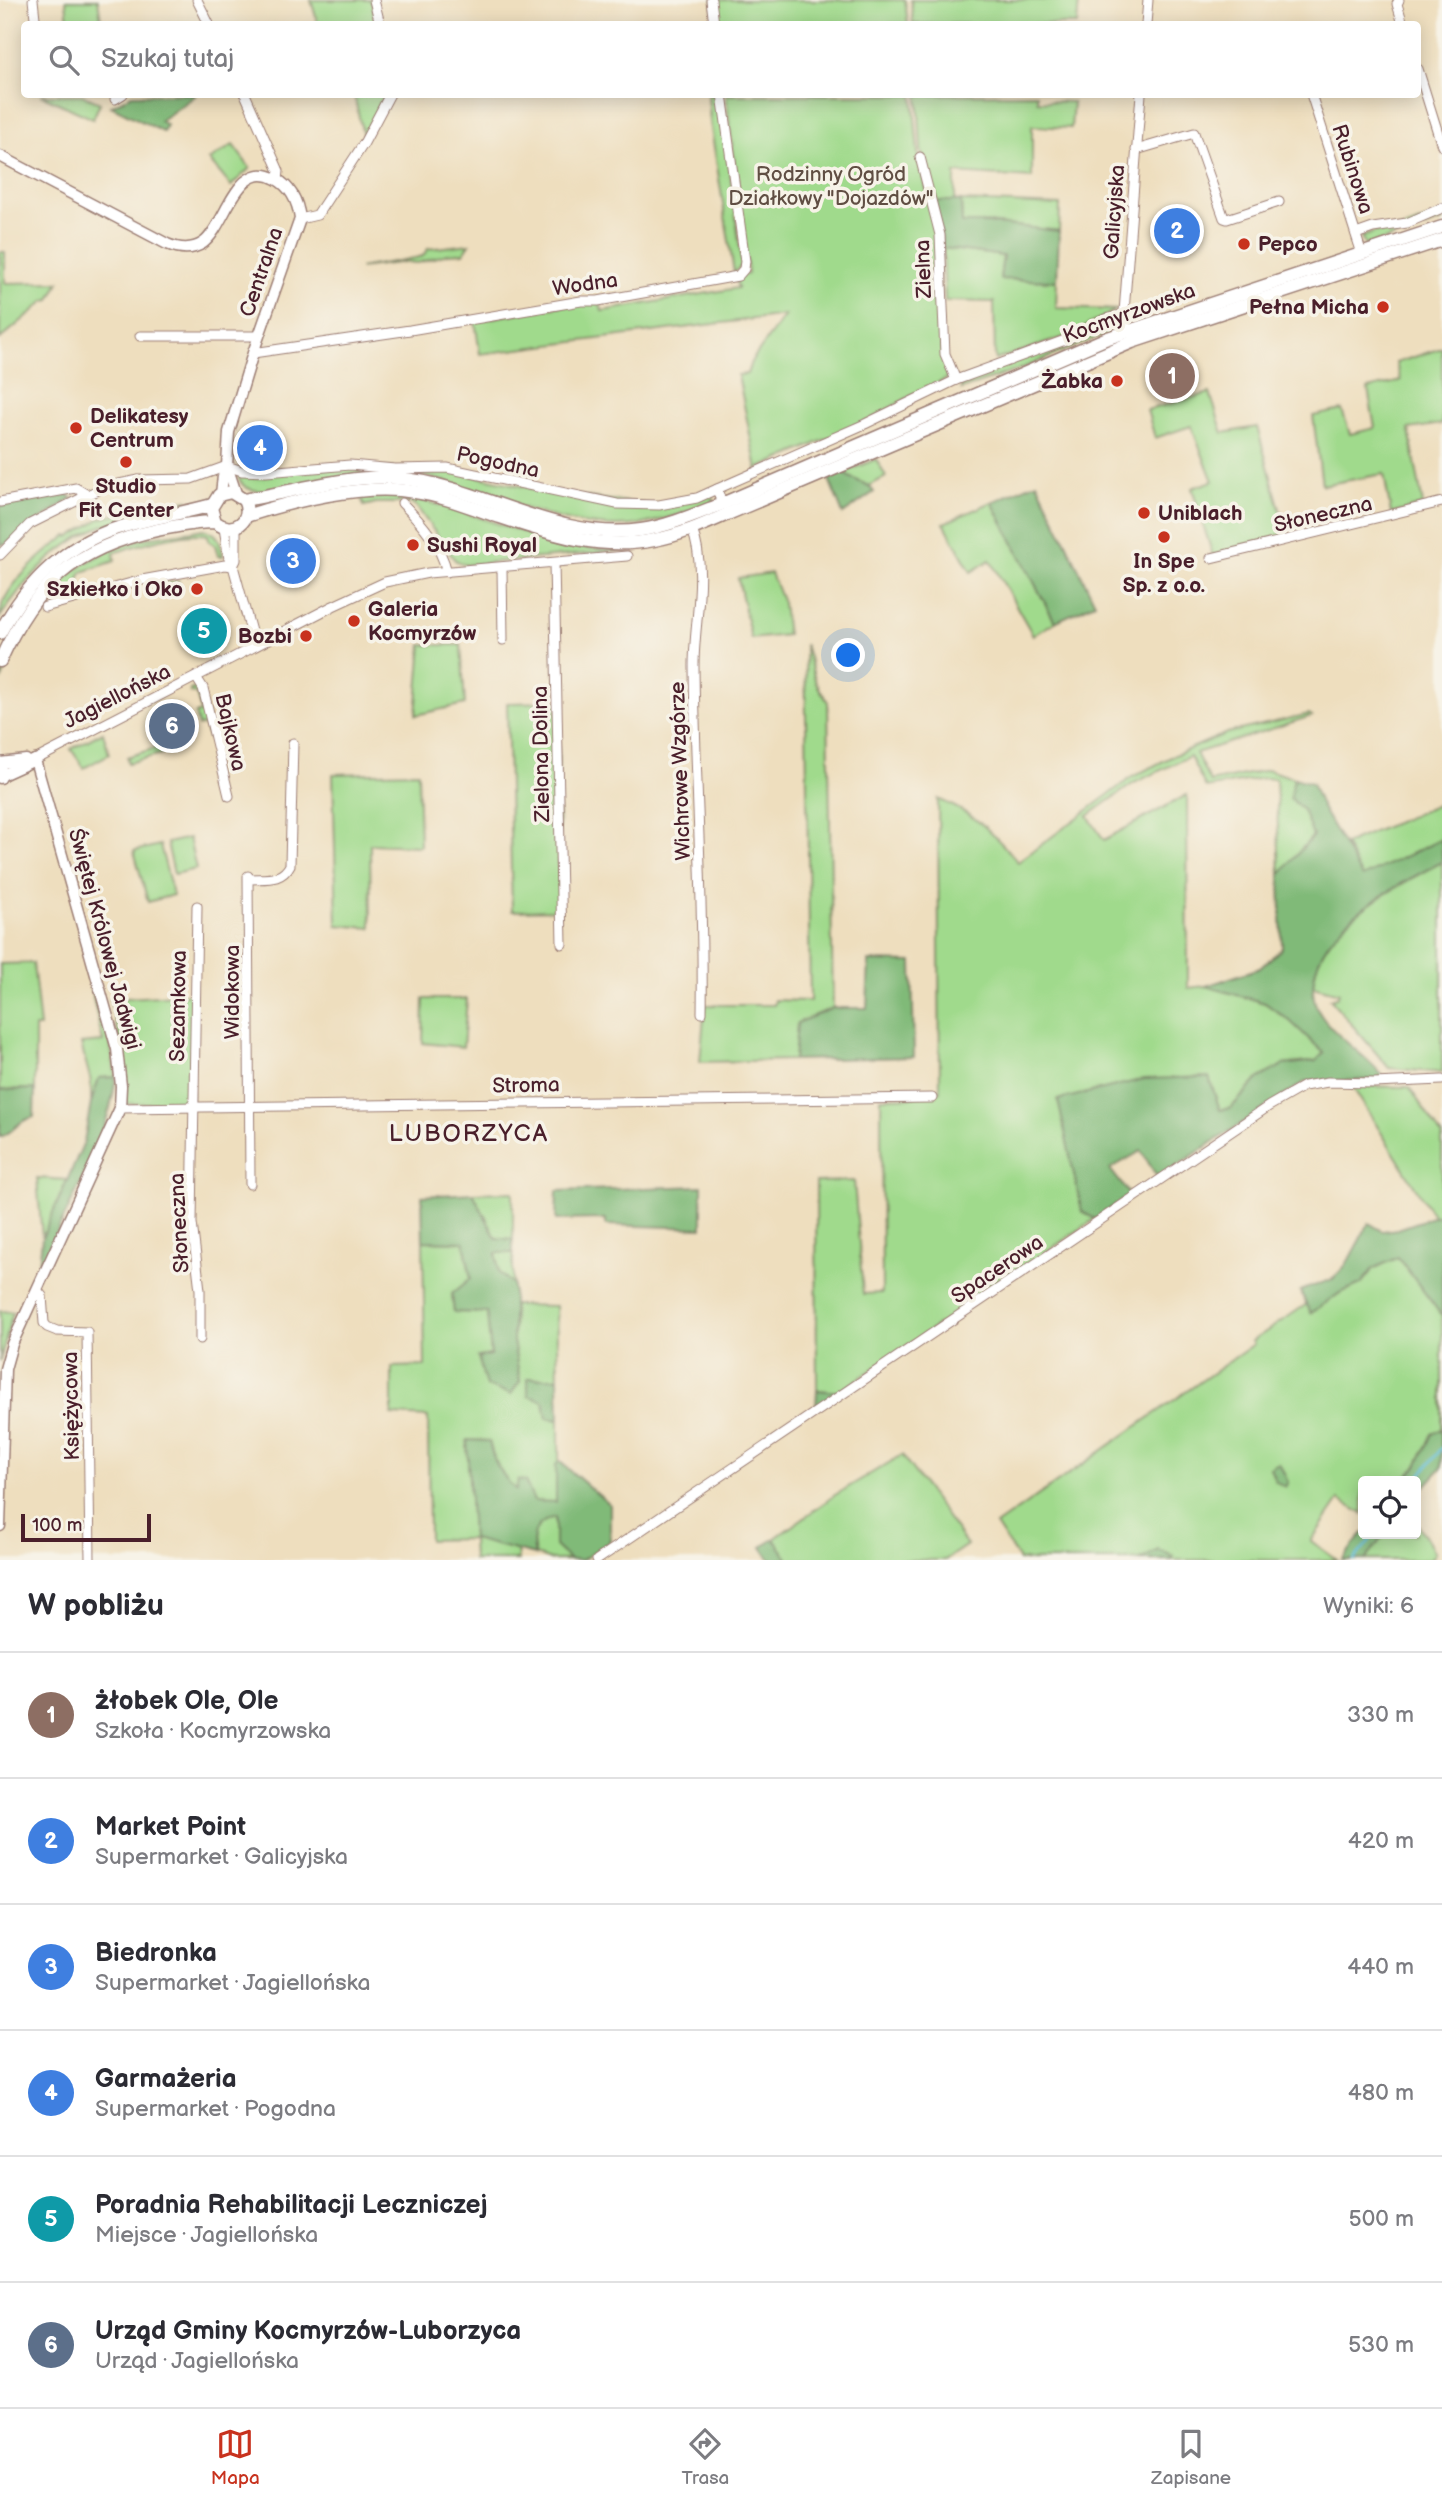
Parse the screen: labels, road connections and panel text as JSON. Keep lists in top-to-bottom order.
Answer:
{
  "streets": {
    "main road": ["Kocmyrzowska"],
    "street": [
      "Rubinowa",
      "Galicyjska",
      "Zielna",
      "Centralna",
      "Wodna",
      "Pogodna",
      "Słoneczna",
      "Jagiellońska",
      "Bajkowa",
      "Zielona Dolina",
      "Wichrowe Wzgórze",
      "Świętej Królowej Jadwigi",
      "Widokowa",
      "Sezamkowa",
      "Stroma",
      "Spacerowa",
      "Księżycowa"
    ]
  },
  "crossings": [
    ["Rubinowa", "Kocmyrzowska"],
    ["Galicyjska", "Kocmyrzowska"],
    ["Galicyjska", "Pogodna"],
    ["Zielna", "Pogodna"],
    ["Centralna", "Wodna"],
    ["Centralna", "Pogodna"],
    ["Słoneczna", "Sezamkowa"],
    ["Słoneczna", "Stroma"],
    ["Jagiellońska", "Bajkowa"],
    ["Jagiellońska", "Zielona Dolina"],
    ["Jagiellońska", "Świętej Królowej Jadwigi"],
    ["Świętej Królowej Jadwigi", "Stroma"],
    ["Świętej Królowej Jadwigi", "Księżycowa"],
    ["Widokowa", "Stroma"],
    ["Sezamkowa", "Stroma"]
  ],
  "districts": ["LUBORZYCA"],
  "parks": ["Rodzinny Ogród Działkowy \"Dojazdów\""],
  "places": [
    "Pepco",
    "Pełna Micha",
    "Żabka",
    "Delikatesy Centrum",
    "Studio Fit Center",
    "Uniblach",
    "In Spe Sp. z o.o.",
    "Sushi Royal",
    "Szkiełko i Oko",
    "Galeria Kocmyrzów",
    "Bozbi"
  ],
  "scale_bar": "100 m",
  "page": {
    "search": "Szukaj tutaj",
    "pins": [
      "2",
      "1",
      "4",
      "3",
      "5",
      "6"
    ],
    "scale": "100 m",
    "heading": ["W pobliżu", "Wyniki: 6"],
    "list": [
      {
        "mark": "1",
        "name": "żłobek Ole, Ole",
        "note": "Szkoła · Kocmyrzowska",
        "value": "330 m"
      },
      {
        "mark": "2",
        "name": "Market Point",
        "note": "Supermarket · Galicyjska",
        "value": "420 m"
      },
      {
        "mark": "3",
        "name": "Biedronka",
        "note": "Supermarket · Jagiellońska",
        "value": "440 m"
      },
      {
        "mark": "4",
        "name": "Garmażeria",
        "note": "Supermarket · Pogodna",
        "value": "480 m"
      },
      {
        "mark": "5",
        "name": "Poradnia Rehabilitacji Leczniczej",
        "note": "Miejsce · Jagiellońska",
        "value": "500 m"
      },
      {
        "mark": "6",
        "name": "Urząd Gminy Kocmyrzów-Luborzyca",
        "note": "Urząd · Jagiellońska",
        "value": "530 m"
      }
    ],
    "nav": ["Mapa", "Trasa", "Zapisane"]
  }
}
